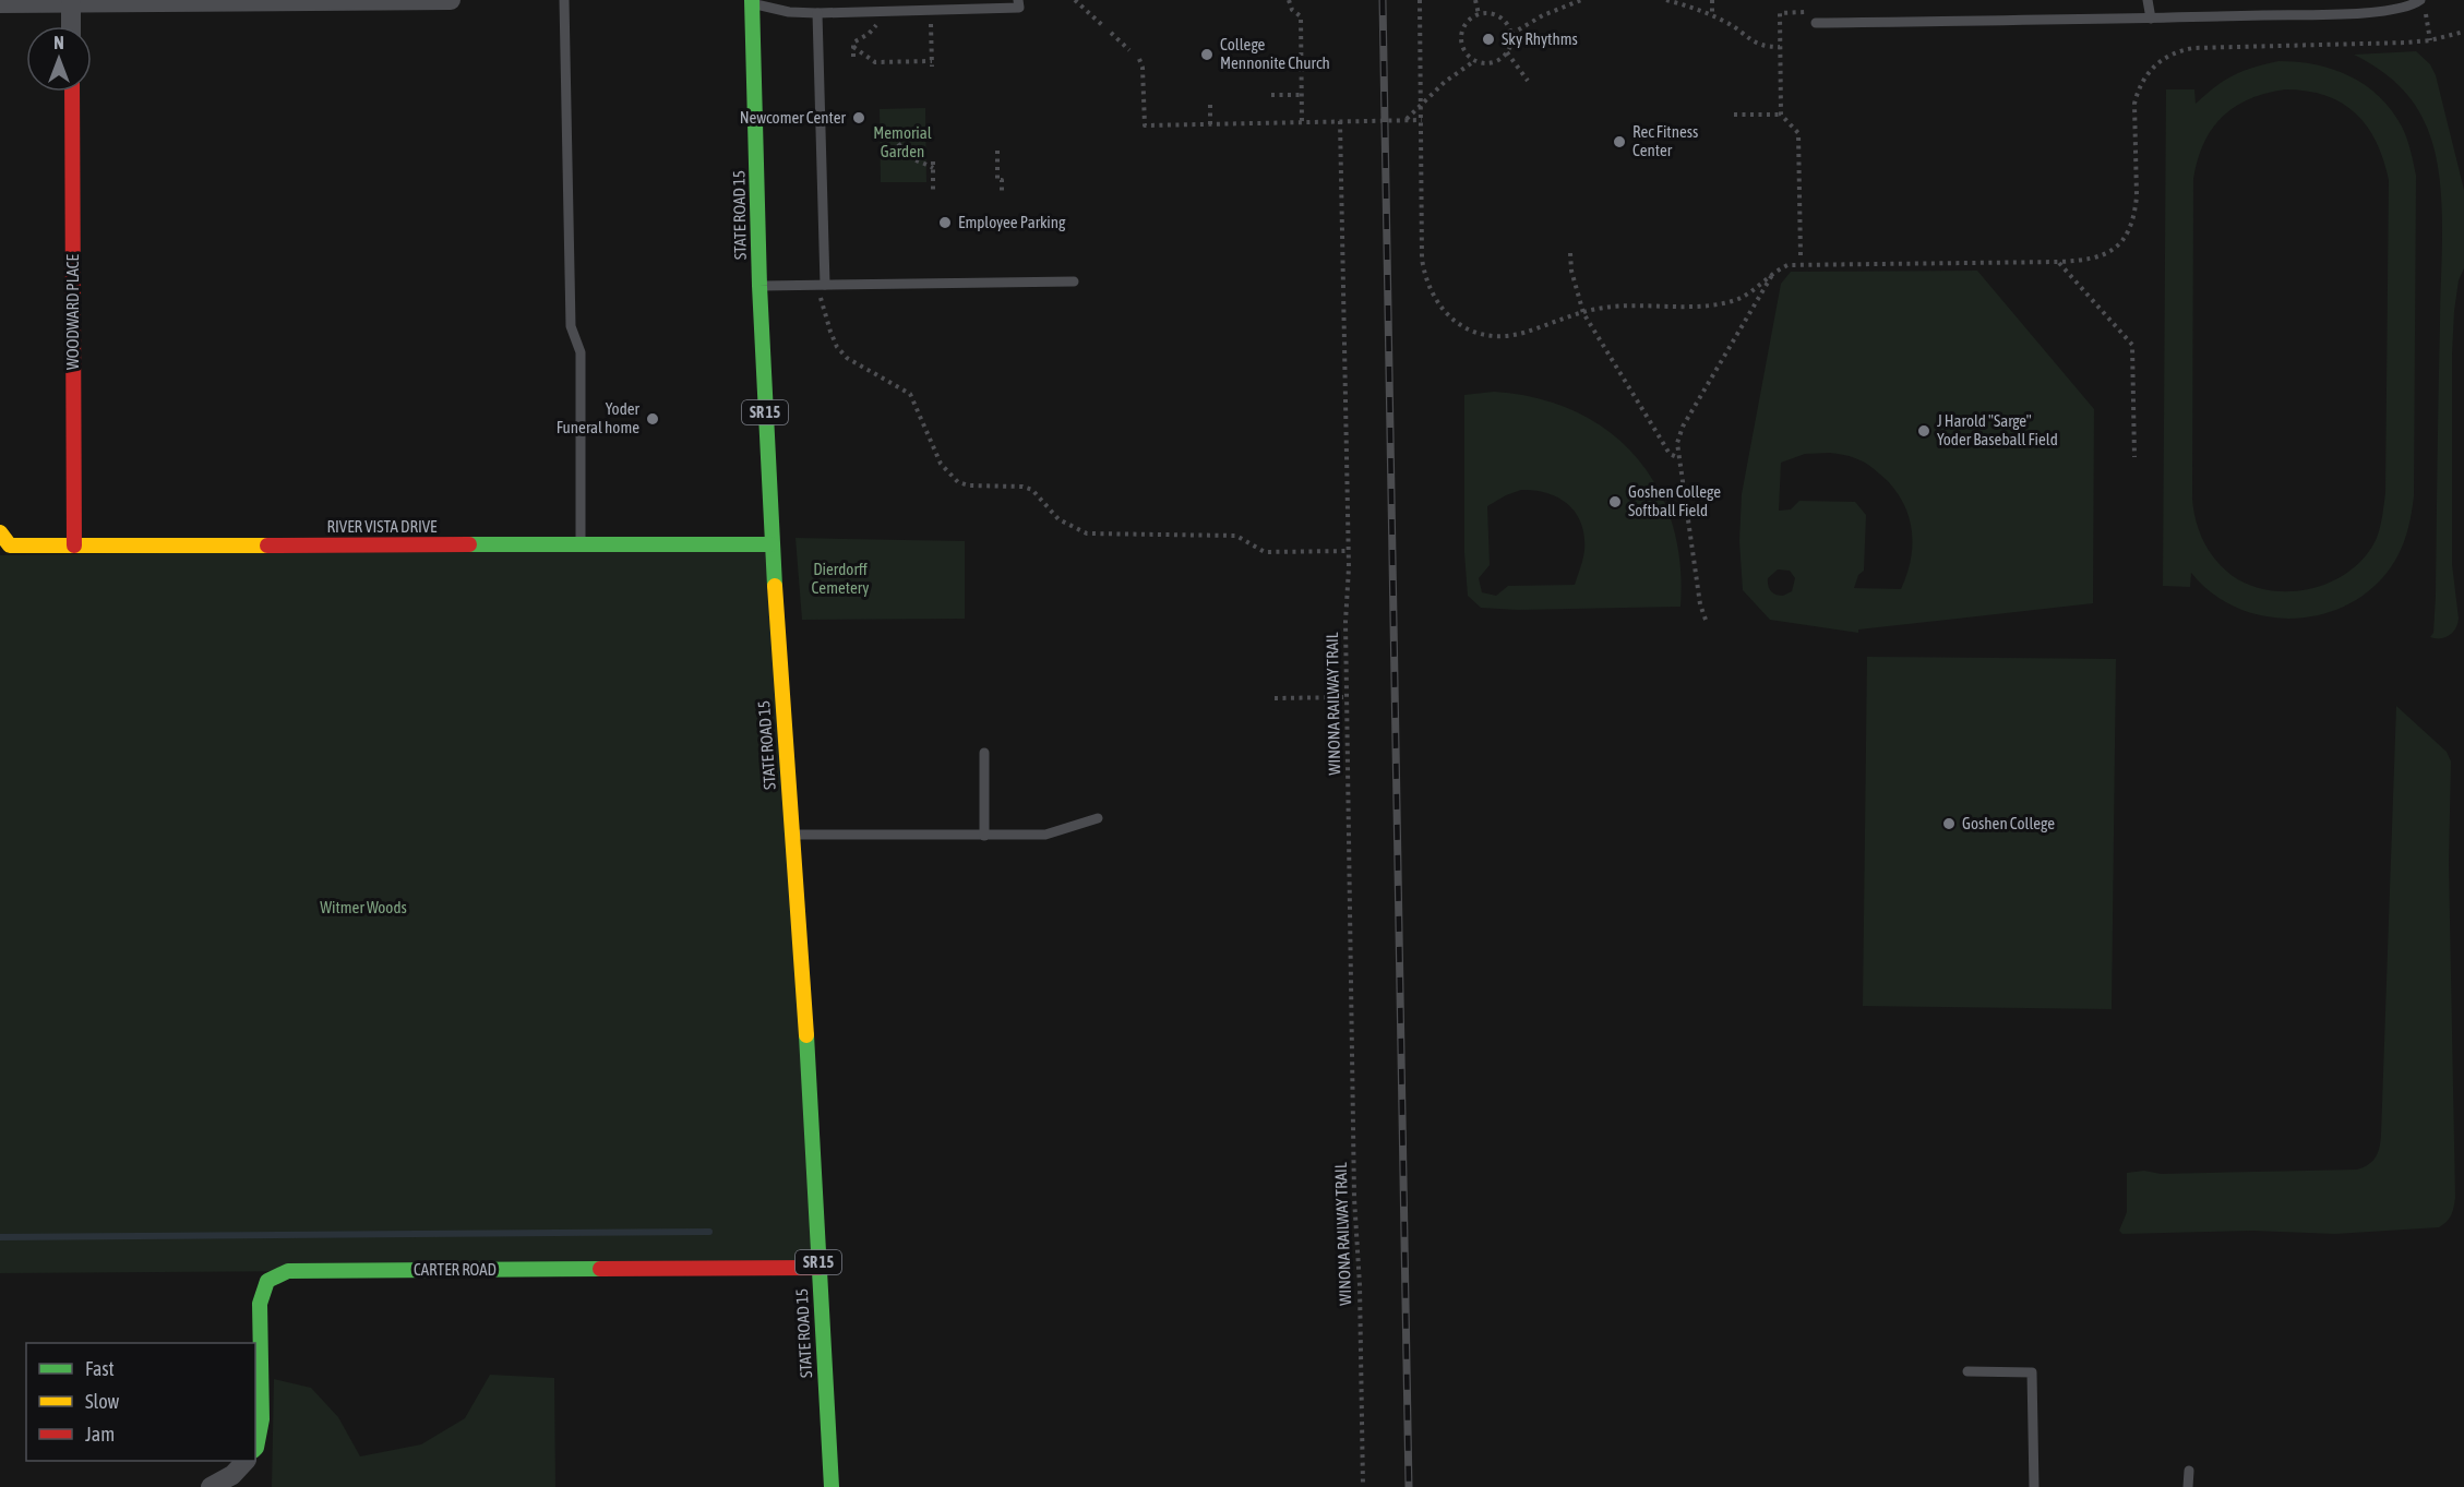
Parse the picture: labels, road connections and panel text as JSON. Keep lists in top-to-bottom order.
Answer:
{
  "streets": {
    "street": [
      "STATE ROAD 15",
      "WOODWARD PLACE",
      "SR 15",
      "RIVER VISTA DRIVE",
      "CARTER ROAD"
    ],
    "path": ["WINONA RAILWAY TRAIL"]
  },
  "crossings": [
    ["STATE ROAD 15", "RIVER VISTA DRIVE"],
    ["STATE ROAD 15", "CARTER ROAD"],
    ["WOODWARD PLACE", "RIVER VISTA DRIVE"]
  ],
  "parks": ["Memorial Garden", "Dierdorff Cemetery", "Witmer Woods"],
  "places": [
    "Sky Rhythms",
    "College Mennonite Church",
    "Newcomer Center",
    "Rec Fitness Center",
    "Employee Parking",
    "Yoder Funeral home",
    "J Harold \"Sarge\" Yoder Baseball Field",
    "Goshen College Softball Field",
    "Goshen College"
  ],
  "legend": ["Fast", "Slow", "Jam"],
  "north": "top"
}
